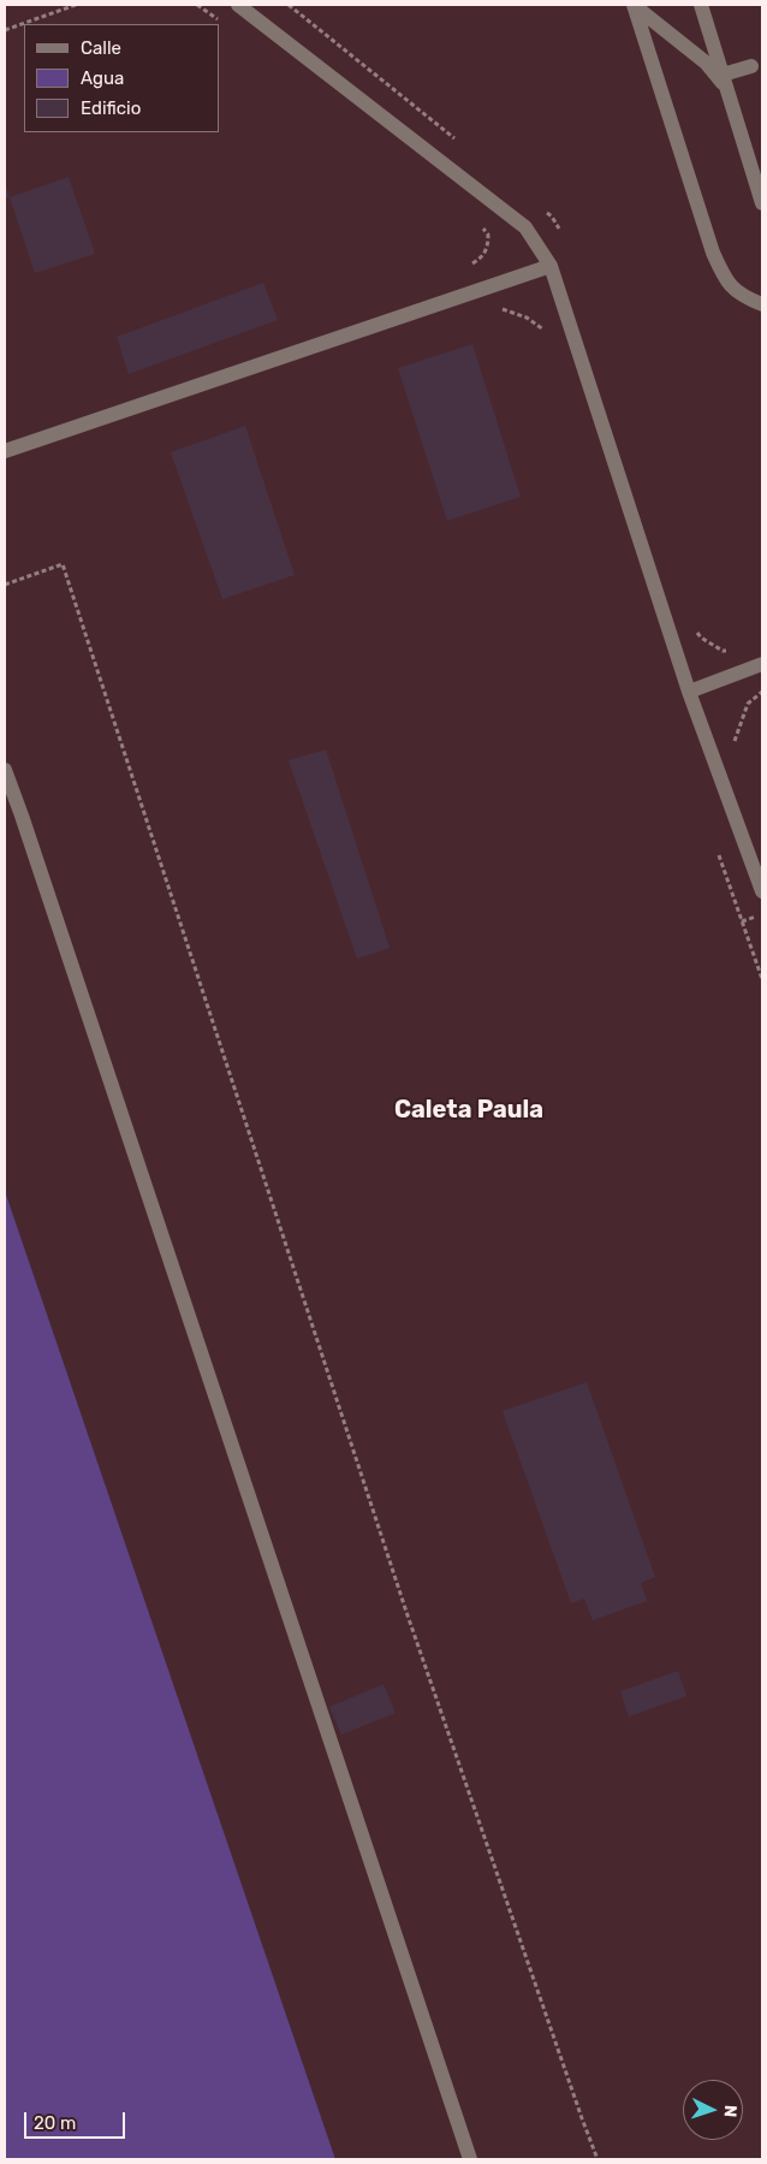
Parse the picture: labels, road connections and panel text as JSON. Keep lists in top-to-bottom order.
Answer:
{
  "districts": ["Caleta Paula"],
  "legend": ["Calle", "Agua", "Edificio"],
  "scale_bar": "20 m",
  "north": "right"
}
